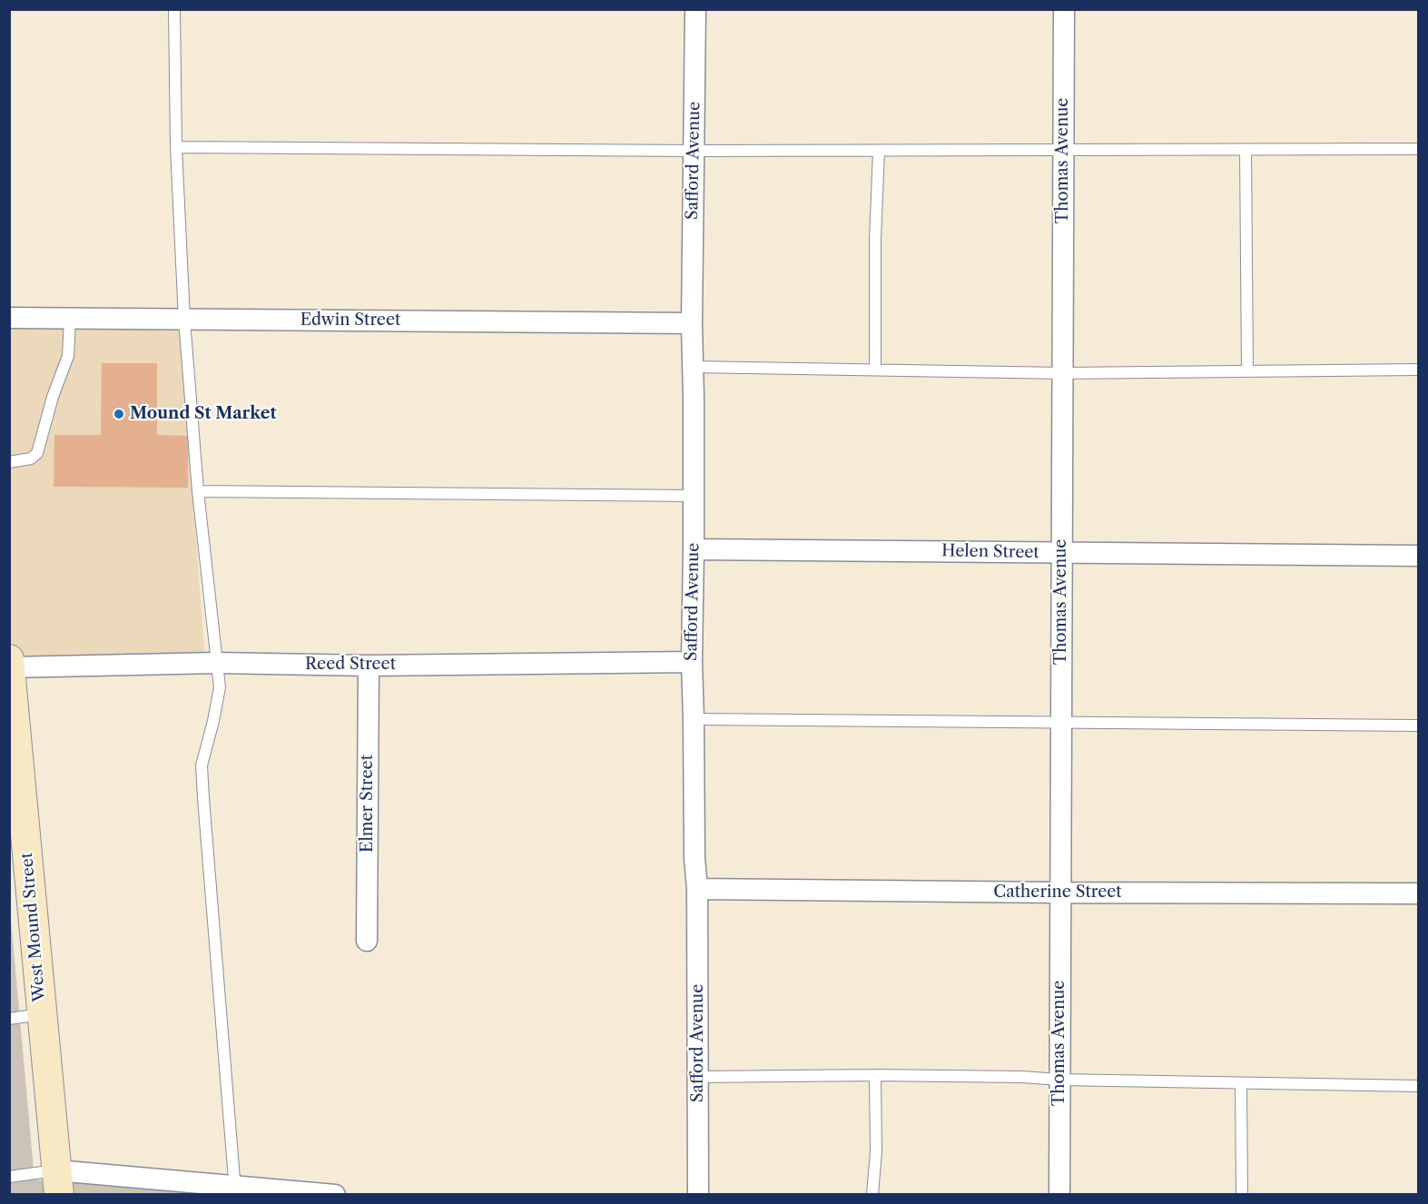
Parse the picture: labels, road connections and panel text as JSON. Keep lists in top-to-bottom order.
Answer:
{
  "streets": {
    "street": [
      "Safford Avenue",
      "Thomas Avenue",
      "Edwin Street",
      "Helen Street",
      "Reed Street",
      "Elmer Street",
      "Catherine Street",
      "West Mound Street"
    ]
  },
  "crossings": [
    ["Safford Avenue", "Edwin Street"],
    ["Safford Avenue", "Helen Street"],
    ["Safford Avenue", "Reed Street"],
    ["Safford Avenue", "Catherine Street"],
    ["Thomas Avenue", "Helen Street"],
    ["Thomas Avenue", "Catherine Street"],
    ["Reed Street", "Elmer Street"],
    ["Reed Street", "West Mound Street"]
  ],
  "places": ["Mound St Market"]
}
